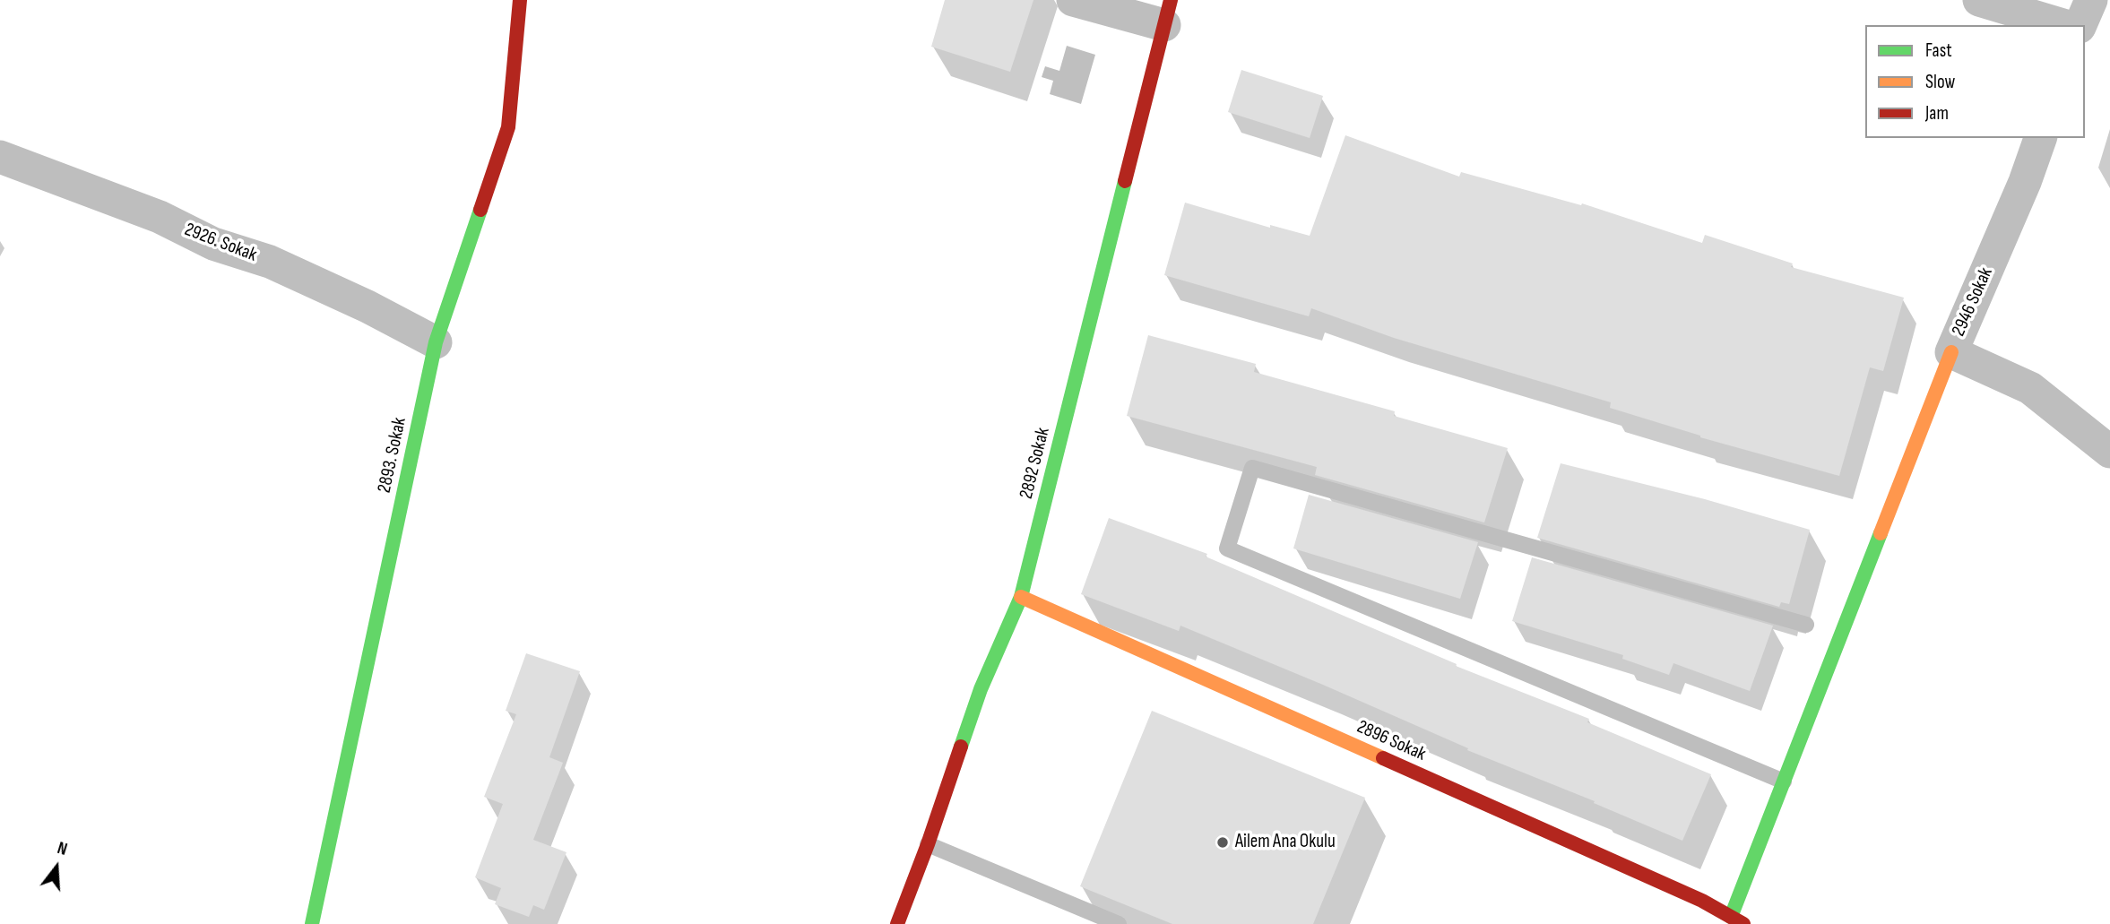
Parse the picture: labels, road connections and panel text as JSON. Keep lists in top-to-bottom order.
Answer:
{
  "streets": {
    "street": [
      "2926. Sokak",
      "2946 Sokak",
      "2893. Sokak",
      "2892 Sokak",
      "2896 Sokak"
    ]
  },
  "crossings": [
    ["2926. Sokak", "2893. Sokak"],
    ["2892 Sokak", "2896 Sokak"]
  ],
  "places": ["Ailem Ana Okulu"],
  "legend": ["Fast", "Slow", "Jam"],
  "north": "top"
}
